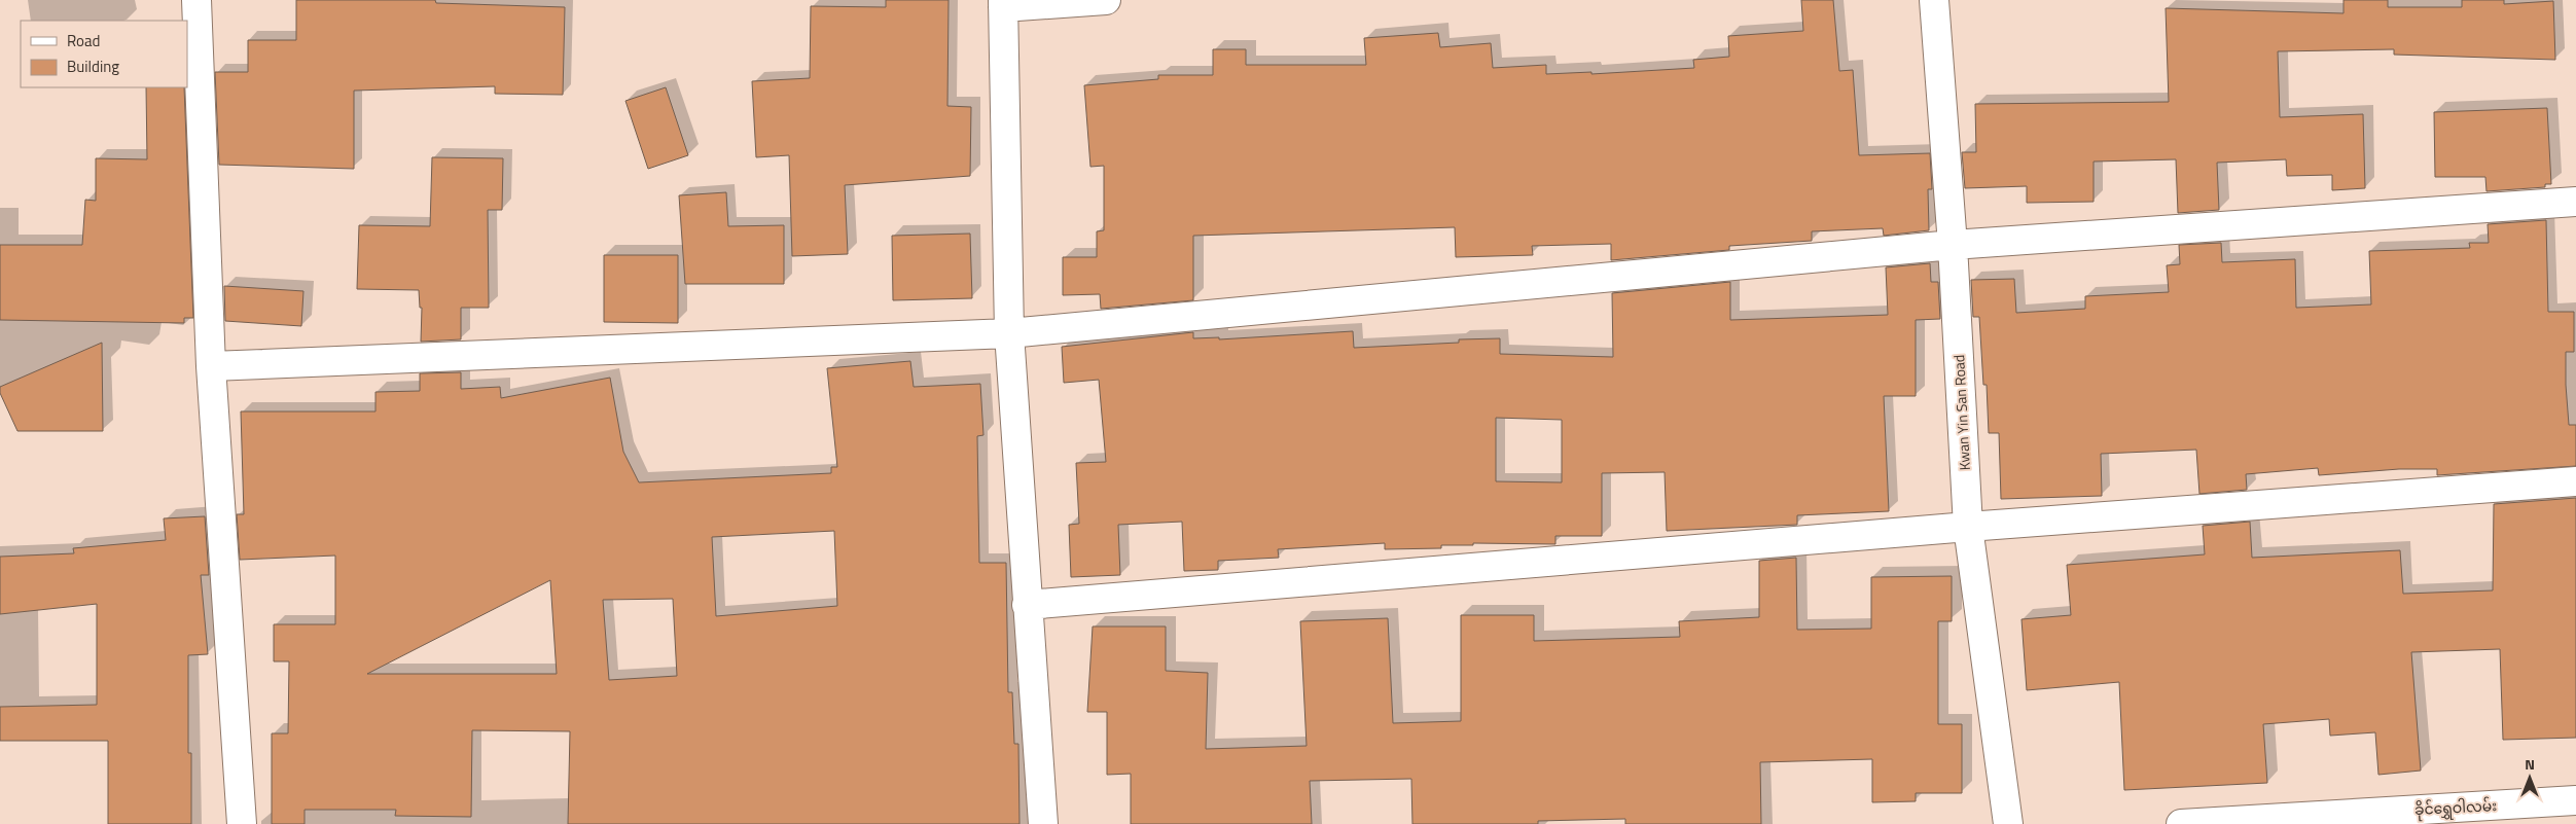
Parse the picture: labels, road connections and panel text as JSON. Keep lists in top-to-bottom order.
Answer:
{
  "streets": {
    "street": ["Kwan Yin San Road", "ခိုင်ရွှေဝါလမ်း"]
  },
  "legend": ["Road", "Building"],
  "north": "top"
}
